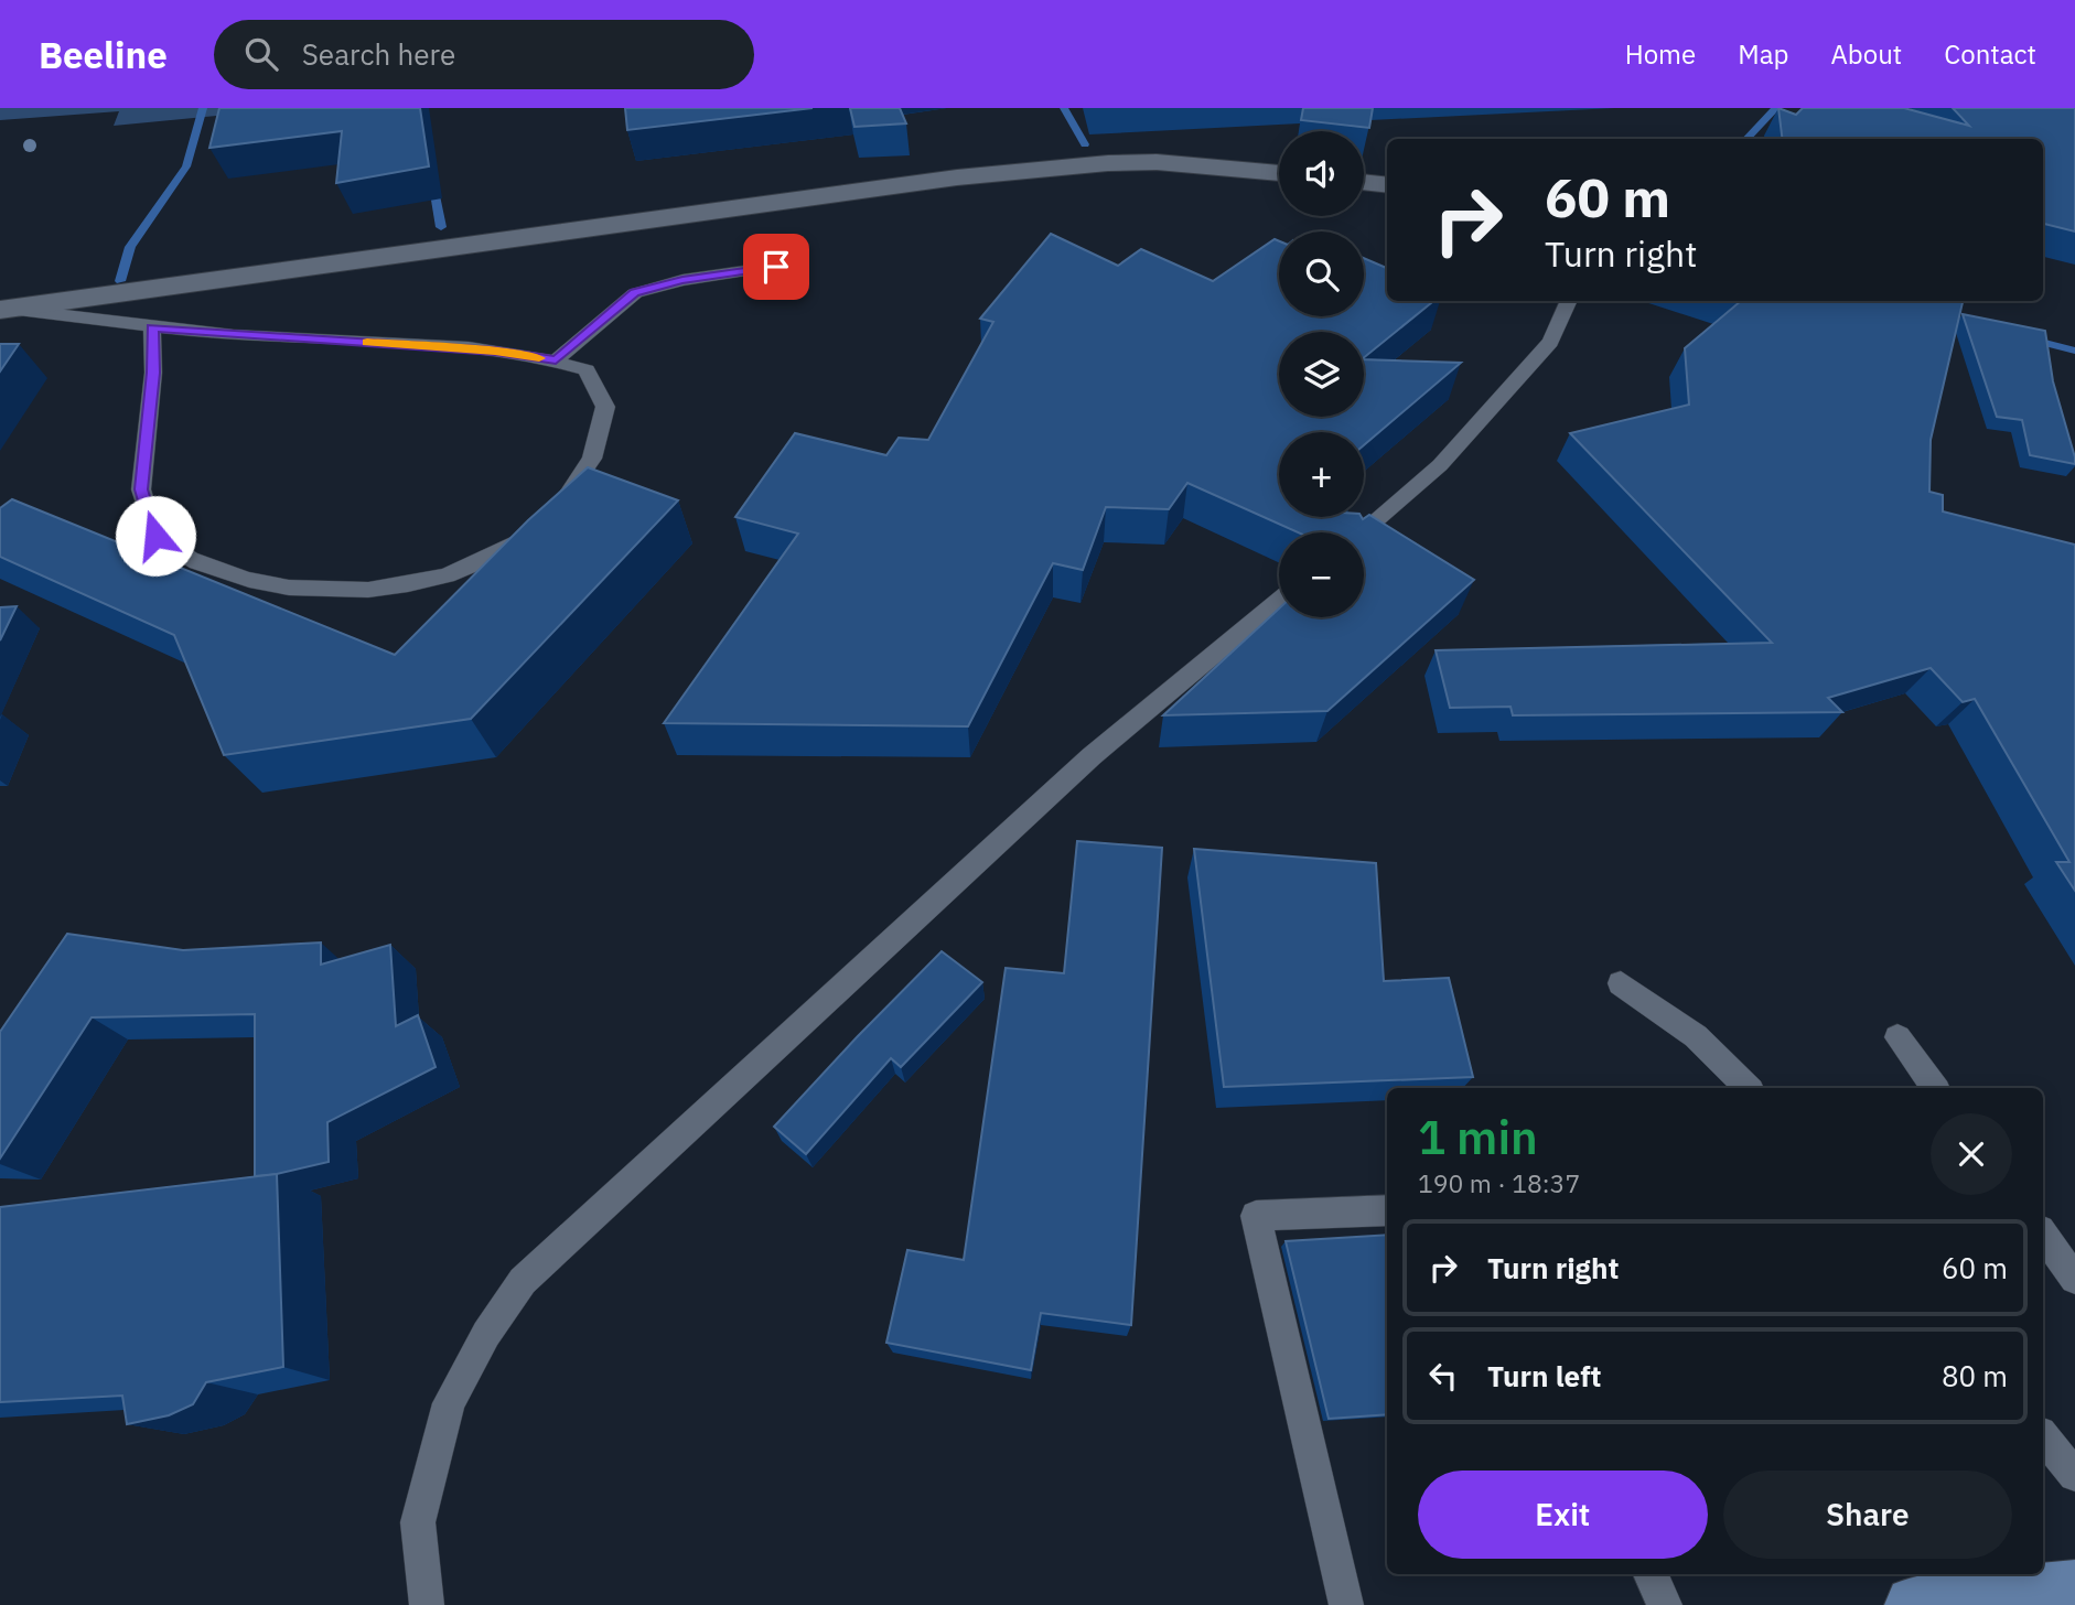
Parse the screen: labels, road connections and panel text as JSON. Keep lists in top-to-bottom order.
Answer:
{
  "page": {
    "header": "Beeline",
    "search": "Search here",
    "nav": [
      "Home",
      "Map",
      "About",
      "Contact"
    ],
    "map_buttons": ["+", "−"],
    "turn": ["60 m", "Turn right"],
    "heading": ["1 min", "190 m · 18:37"],
    "list": [
      {
        "name": "Turn right",
        "value": "60 m"
      },
      {
        "name": "Turn left",
        "value": "80 m"
      }
    ],
    "buttons": ["Exit", "Share"]
  }
}
